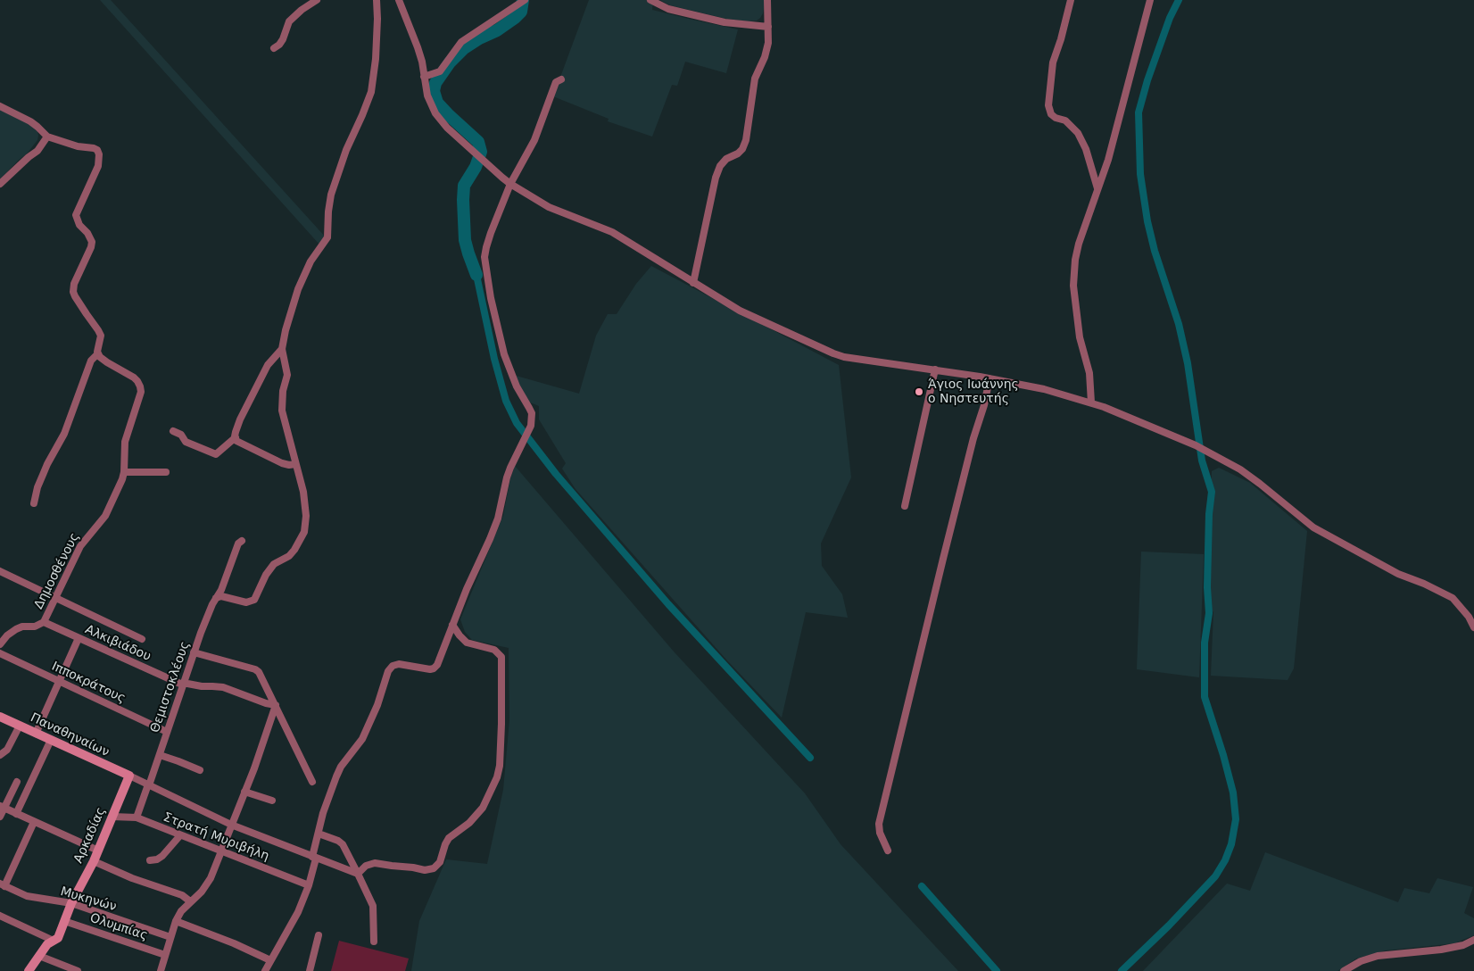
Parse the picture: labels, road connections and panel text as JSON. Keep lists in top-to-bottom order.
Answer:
{
  "streets": {
    "street": [
      "Δημοσθένους",
      "Αλκιβιάδου",
      "Ιπποκράτους",
      "Θεμιστοκλέους",
      "Παναθηναίων",
      "Αρκαδίας",
      "Στρατή Μυριβήλη",
      "Μυκηνών",
      "Ολυμπίας"
    ]
  },
  "crossings": [
    ["Δημοσθένους", "Αλκιβιάδου"],
    ["Αλκιβιάδου", "Θεμιστοκλέους"],
    ["Ιπποκράτους", "Θεμιστοκλέους"],
    ["Θεμιστοκλέους", "Στρατή Μυριβήλη"],
    ["Παναθηναίων", "Αρκαδίας"],
    ["Αρκαδίας", "Στρατή Μυριβήλη"],
    ["Αρκαδίας", "Μυκηνών"],
    ["Αρκαδίας", "Ολυμπίας"]
  ],
  "places": ["Άγιος Ιωάννης ο Νηστευτής"]
}
